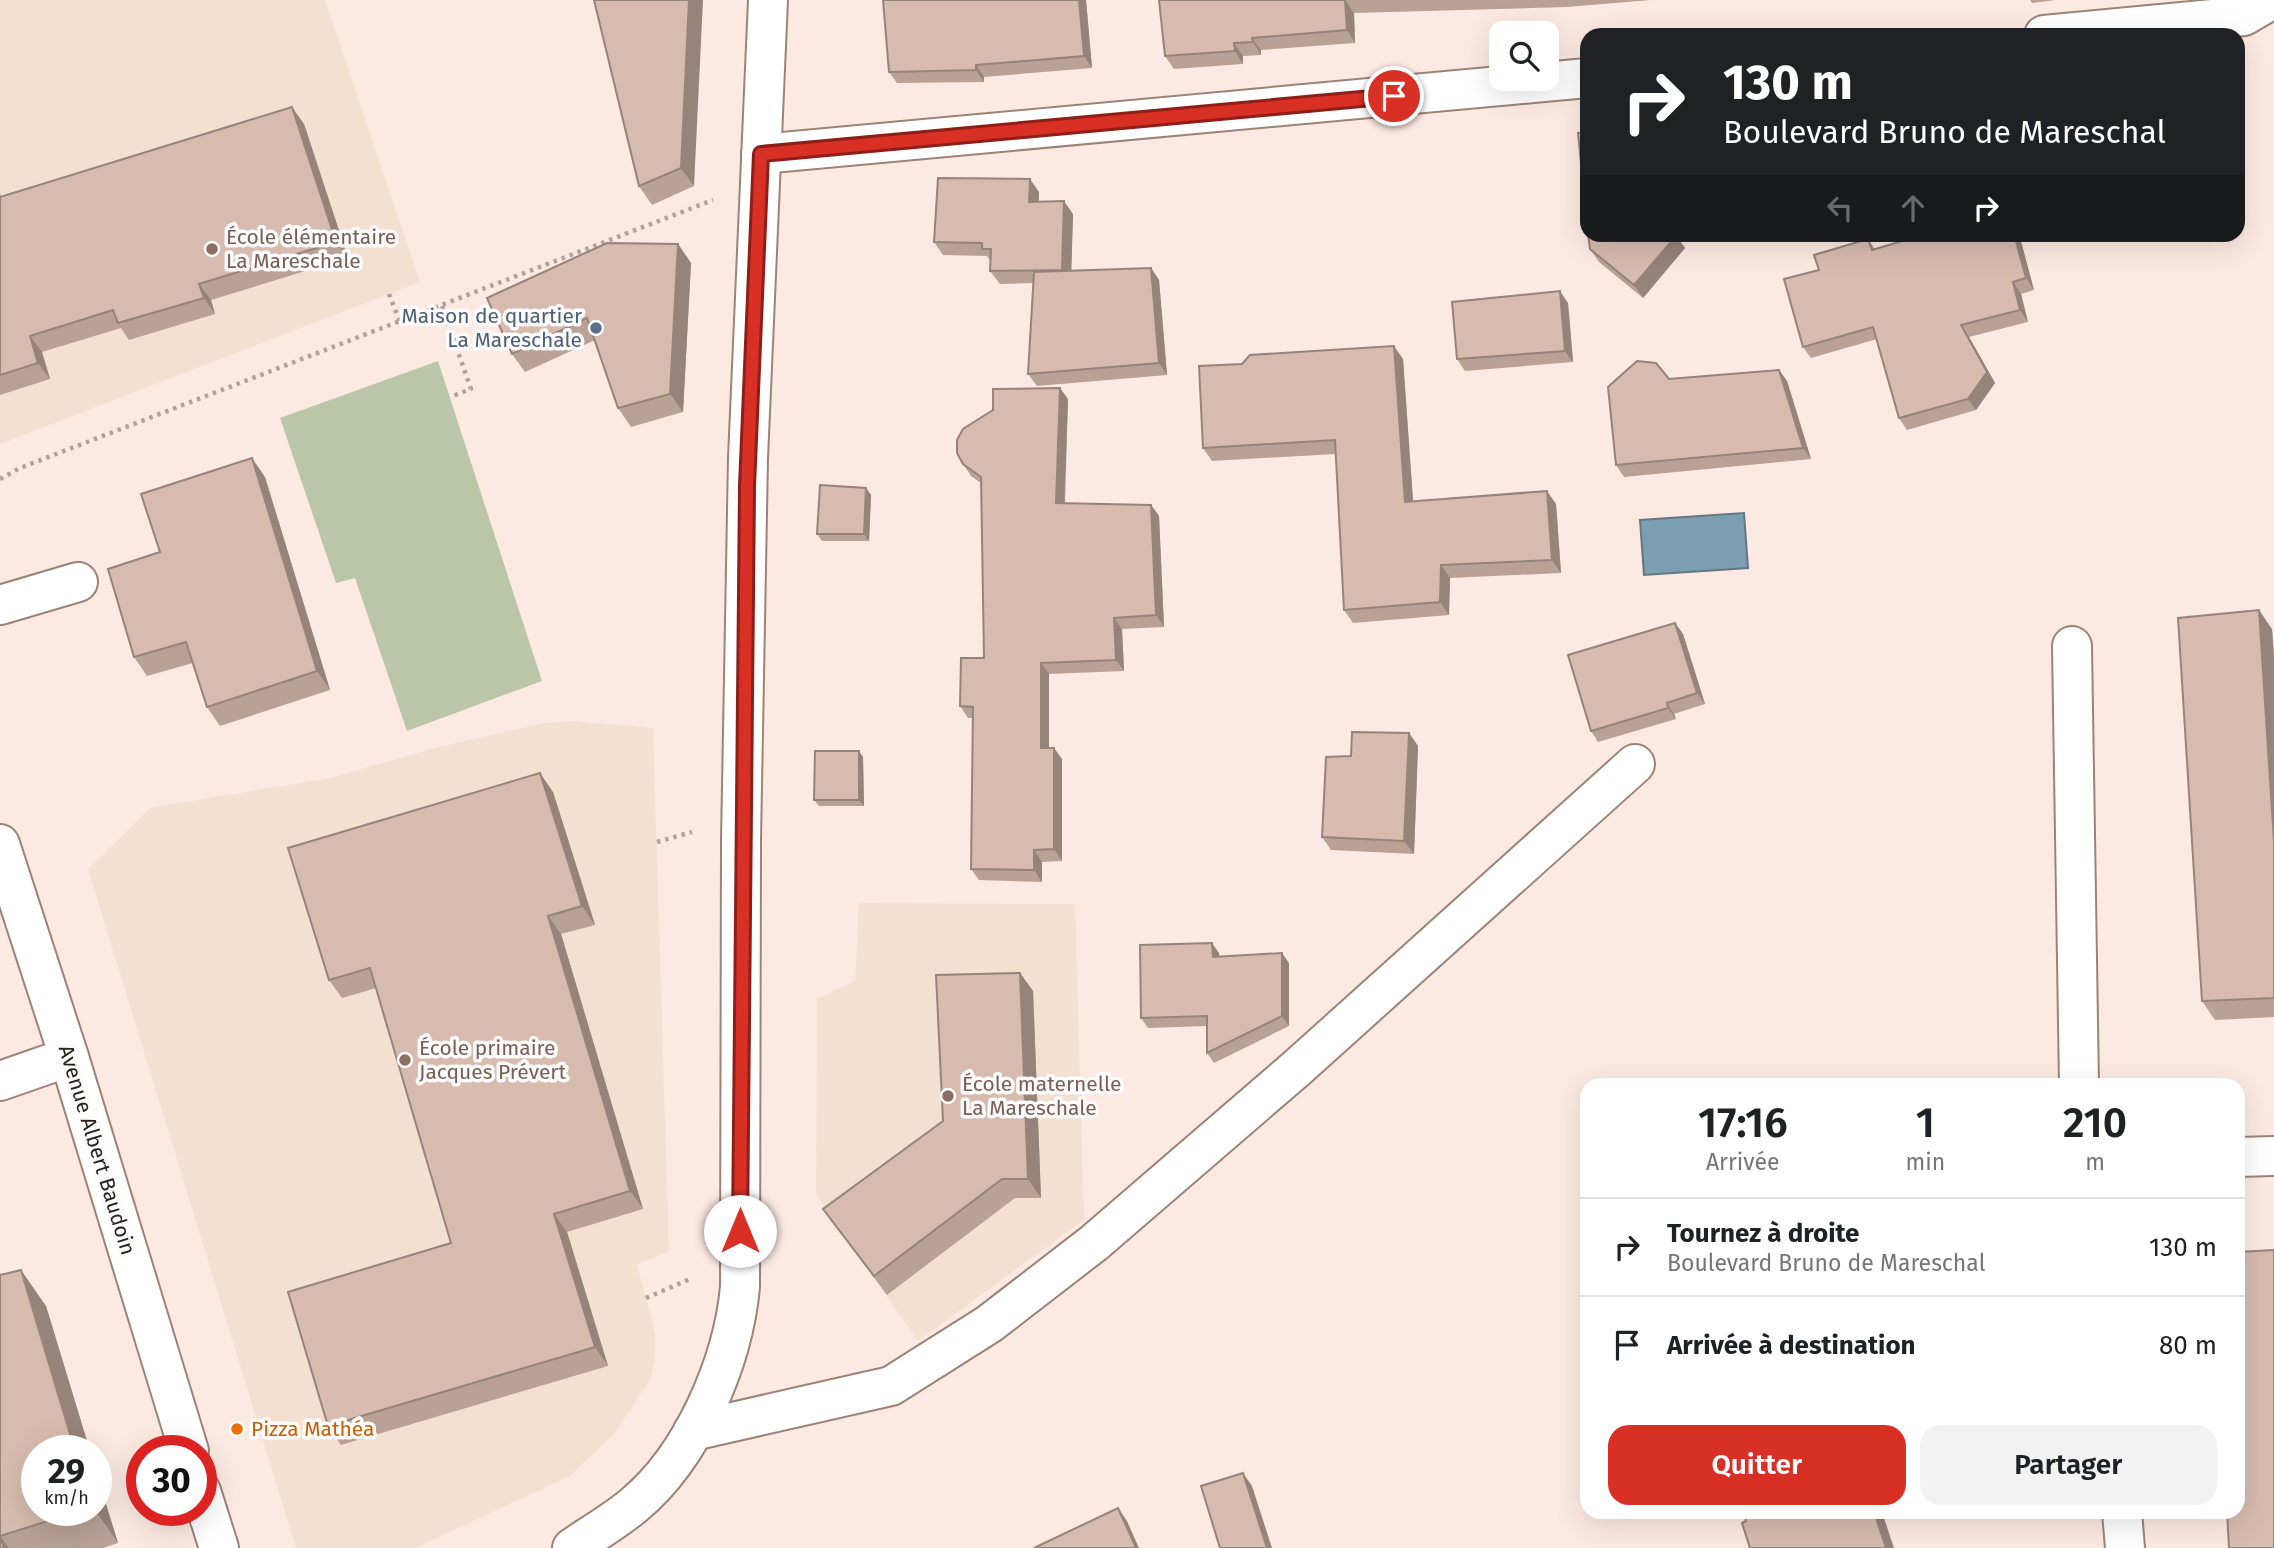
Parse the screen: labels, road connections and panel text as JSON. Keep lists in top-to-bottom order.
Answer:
{
  "streets": {
    "street": ["Avenue Albert Baudoin"]
  },
  "places": [
    "École élémentaire La Mareschale",
    "Maison de quartier La Mareschale",
    "École primaire Jacques Prévert",
    "École maternelle La Mareschale",
    "Pizza Mathéa"
  ],
  "page": {
    "turn": ["130 m", "Boulevard Bruno de Mareschal"],
    "eta": [
      "17:16",
      "Arrivée",
      "1",
      "min",
      "210",
      "m"
    ],
    "list": [
      {
        "name": "Tournez à droite",
        "note": "Boulevard Bruno de Mareschal",
        "value": "130 m"
      },
      {
        "name": "Arrivée à destination",
        "value": "80 m"
      }
    ],
    "buttons": ["Quitter", "Partager"],
    "speed": "29 km/h",
    "limit": "30"
  }
}
